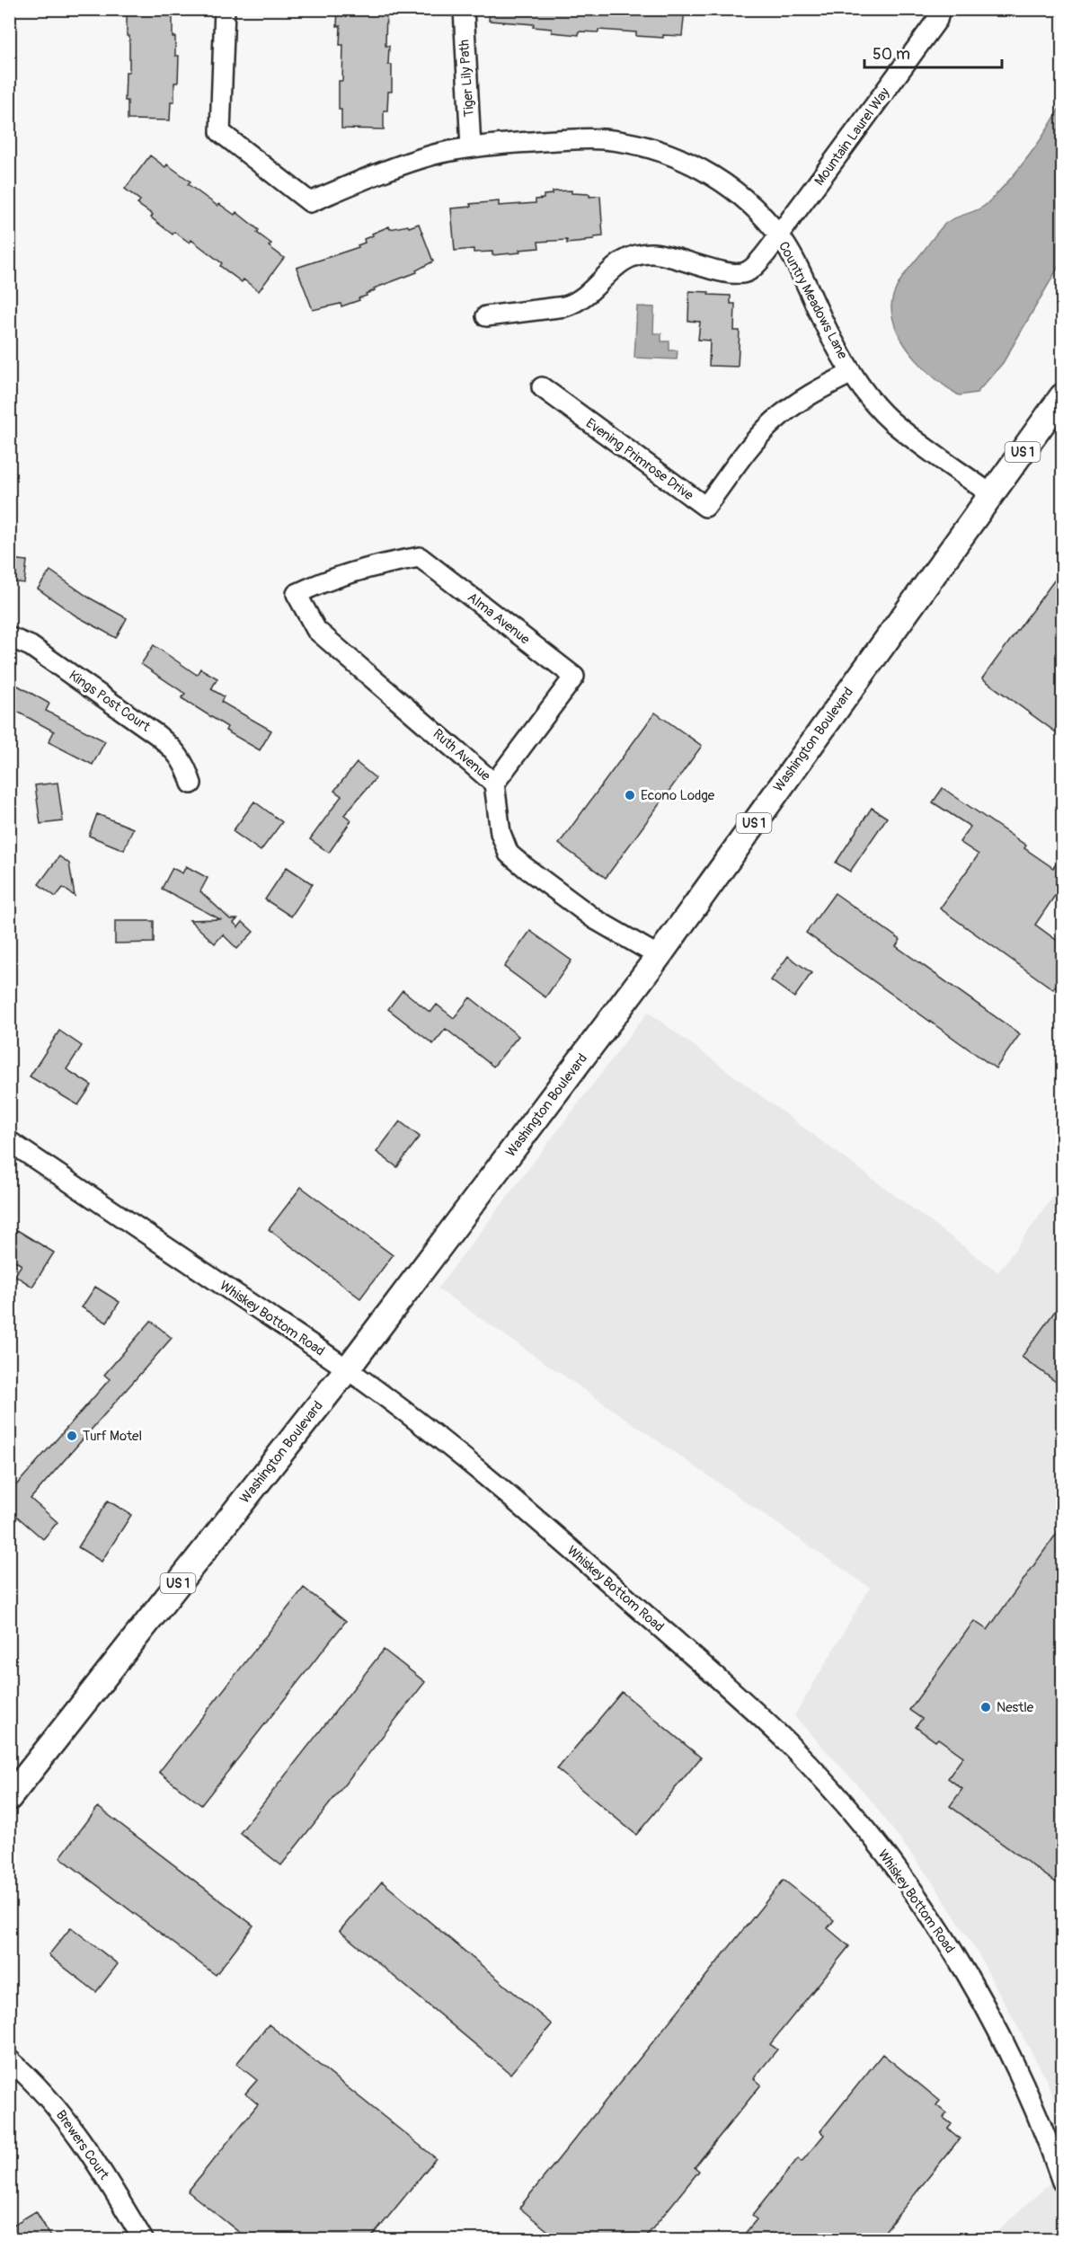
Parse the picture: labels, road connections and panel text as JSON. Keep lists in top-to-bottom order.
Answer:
{
  "streets": {
    "main road": ["US 1", "Washington Boulevard"],
    "street": [
      "Tiger Lily Path",
      "Mountain Laurel Way",
      "Country Meadows Lane",
      "Evening Primrose Drive",
      "Alma Avenue",
      "Kings Post Court",
      "Ruth Avenue",
      "Whiskey Bottom Road",
      "Brewers Court"
    ]
  },
  "crossings": [
    ["Tiger Lily Path", "Country Meadows Lane"],
    ["Mountain Laurel Way", "Country Meadows Lane"],
    ["Country Meadows Lane", "Evening Primrose Drive"],
    ["Country Meadows Lane", "Washington Boulevard"],
    ["Alma Avenue", "Ruth Avenue"],
    ["Washington Boulevard", "Ruth Avenue"],
    ["Washington Boulevard", "Whiskey Bottom Road"]
  ],
  "places": ["Econo Lodge", "Turf Motel", "Nestle"],
  "scale_bar": "50 m"
}
